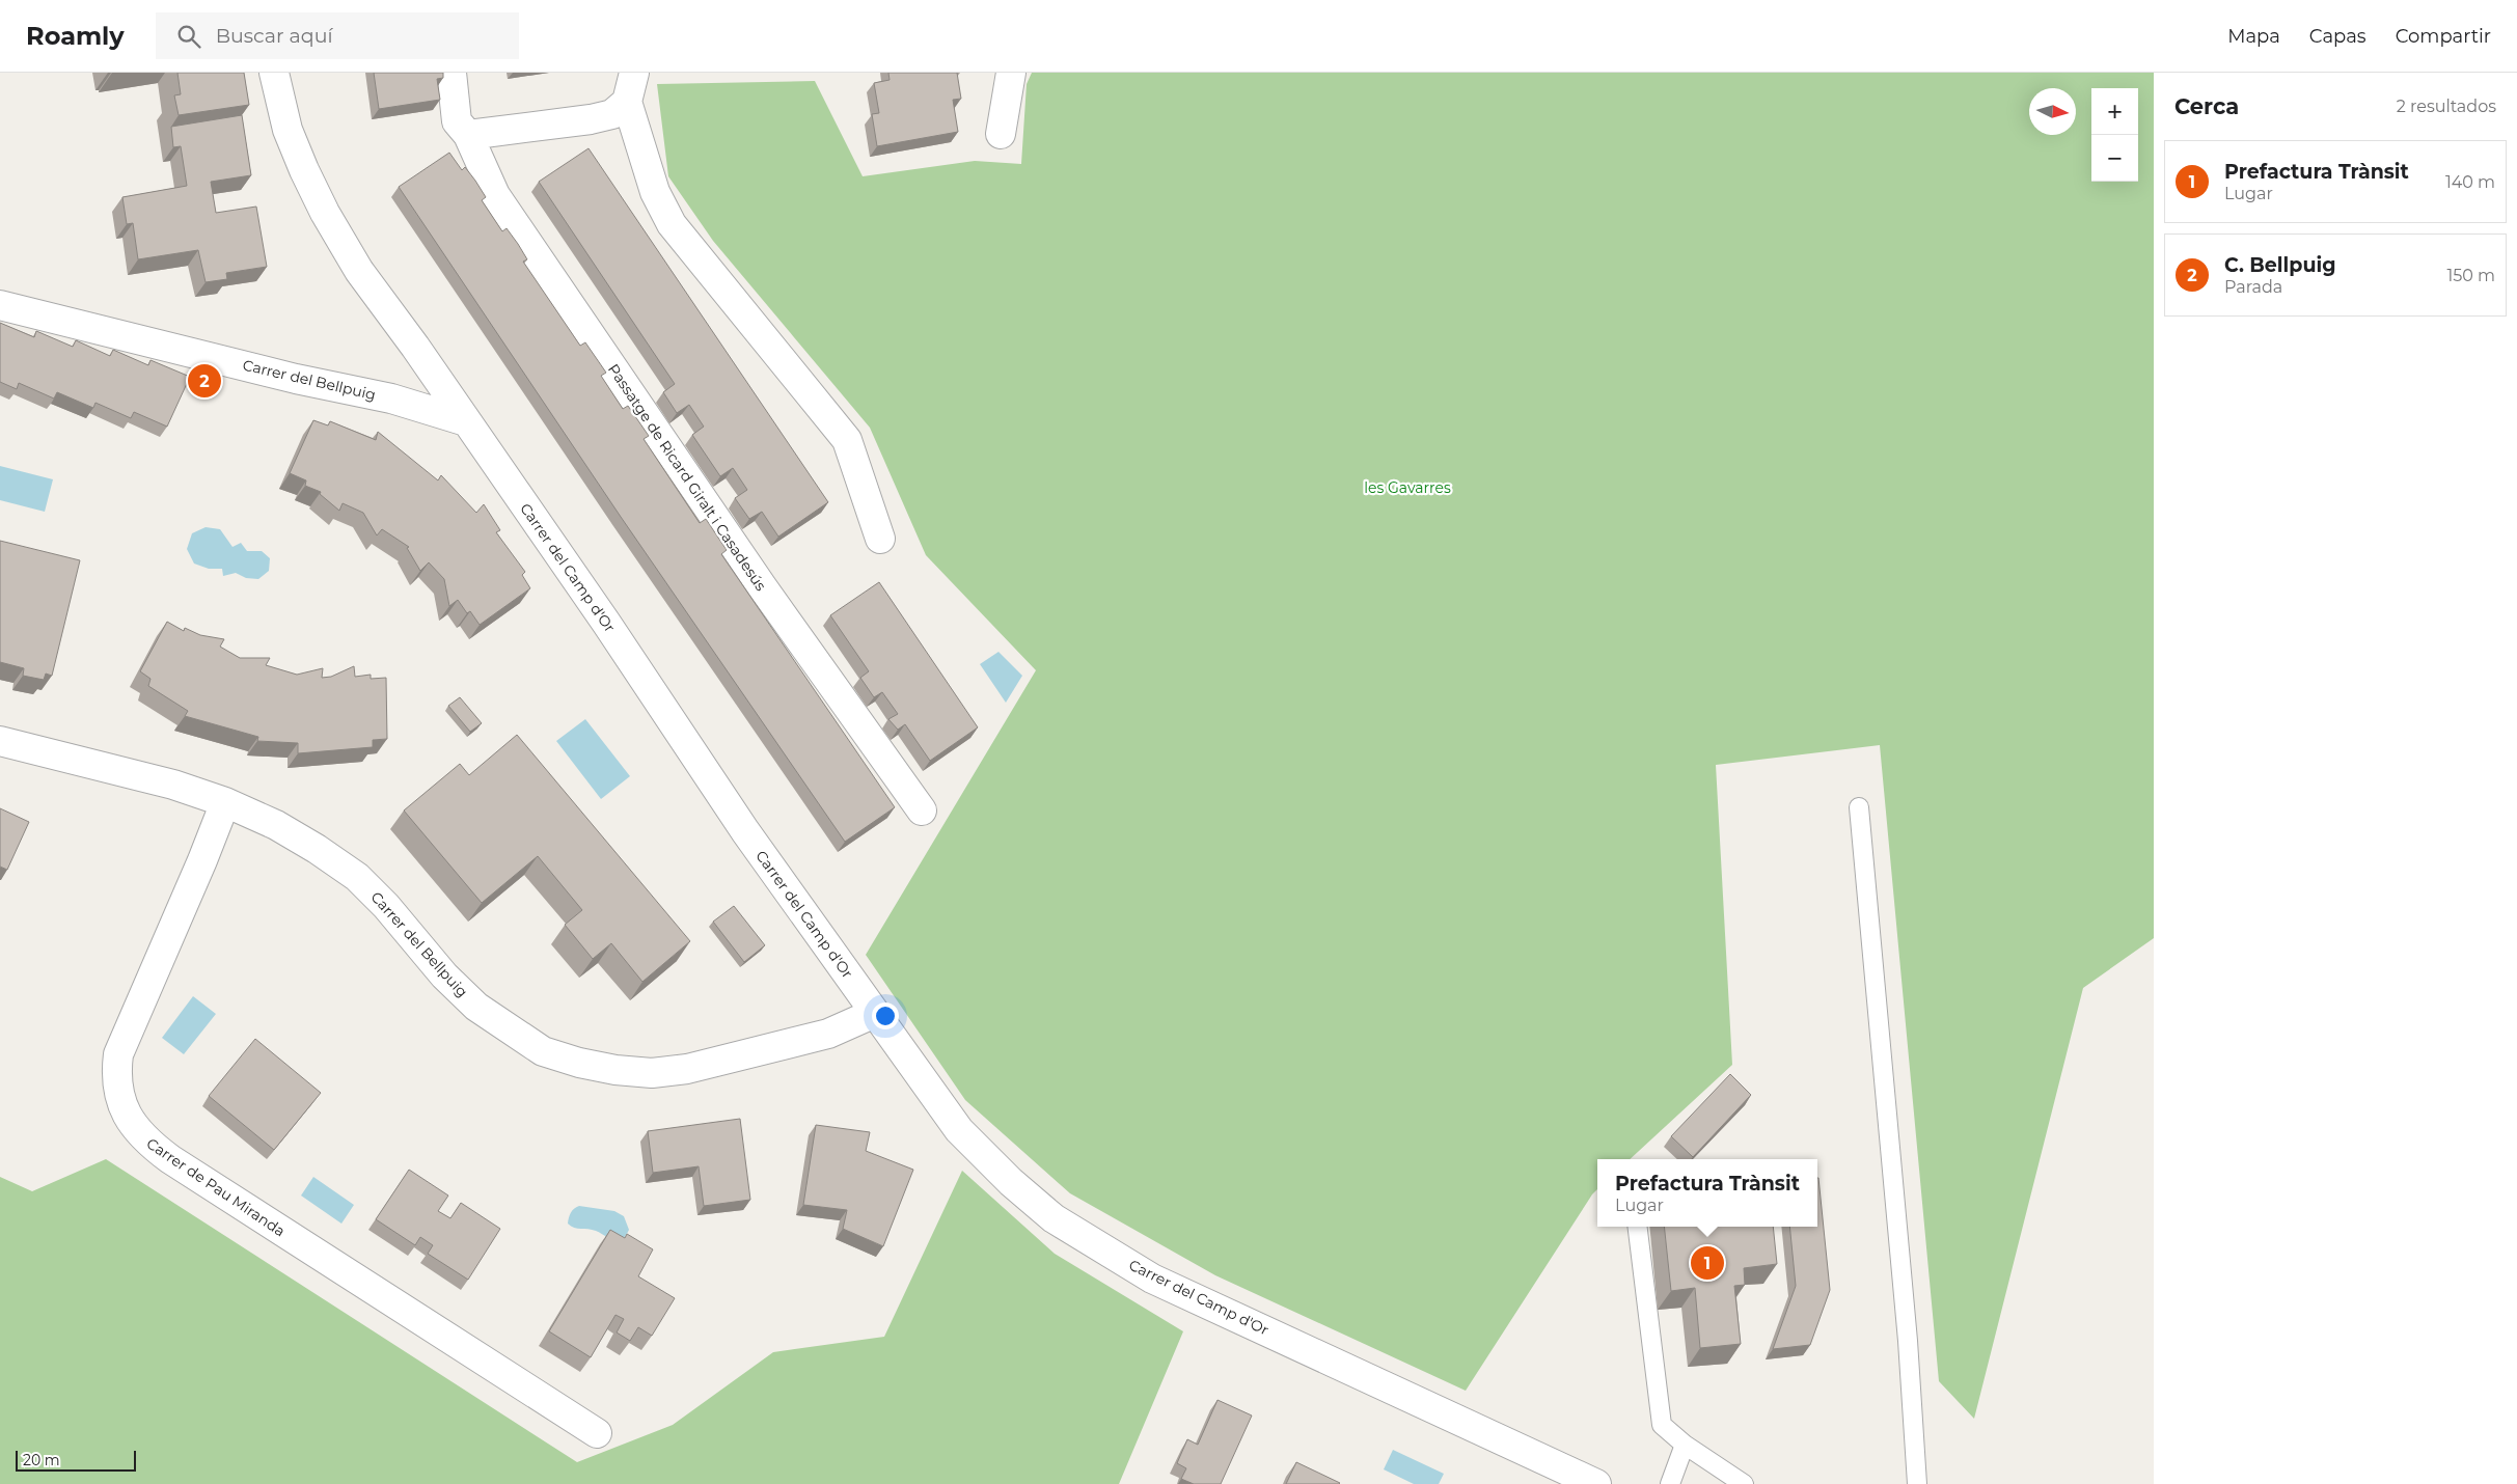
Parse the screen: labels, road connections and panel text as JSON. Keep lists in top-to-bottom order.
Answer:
{
  "streets": {
    "street": [
      "Carrer del Bellpuig",
      "Passatge de Ricard Giralt i Casadesús",
      "Carrer del Camp d'Or",
      "Carrer de Pau Miranda"
    ]
  },
  "crossings": [
    ["Carrer del Bellpuig", "Carrer del Camp d'Or"],
    ["Carrer del Bellpuig", "Carrer de Pau Miranda"]
  ],
  "parks": ["les Gavarres"],
  "scale_bar": "20 m",
  "north": "right",
  "page": {
    "header": "Roamly",
    "search": "Buscar aquí",
    "nav": ["Mapa", "Capas", "Compartir"],
    "heading": ["Cerca", "2 resultados"],
    "map_buttons": ["+", "−"],
    "list": [
      {
        "mark": "1",
        "name": "Prefactura Trànsit",
        "note": "Lugar",
        "value": "140 m"
      },
      {
        "mark": "2",
        "name": "C. Bellpuig",
        "note": "Parada",
        "value": "150 m"
      }
    ],
    "pins": ["2", "1"],
    "popup": ["Prefactura Trànsit", "Lugar"],
    "scale": "20 m"
  }
}
